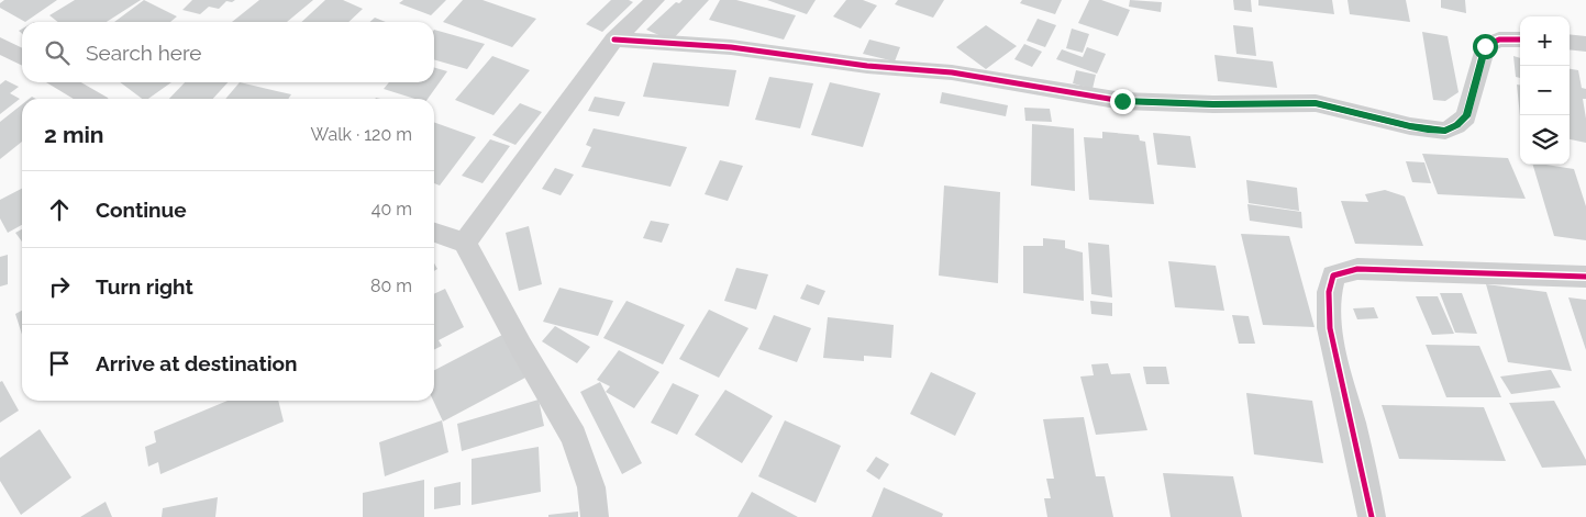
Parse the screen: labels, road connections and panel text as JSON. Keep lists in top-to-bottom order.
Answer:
{
  "page": {
    "map_buttons": ["+", "−"],
    "search": "Search here",
    "heading": ["2 min", "Walk · 120 m"],
    "list": [
      ["Continue", "40 m"],
      ["Turn right", "80 m"],
      "Arrive at destination"
    ]
  }
}
